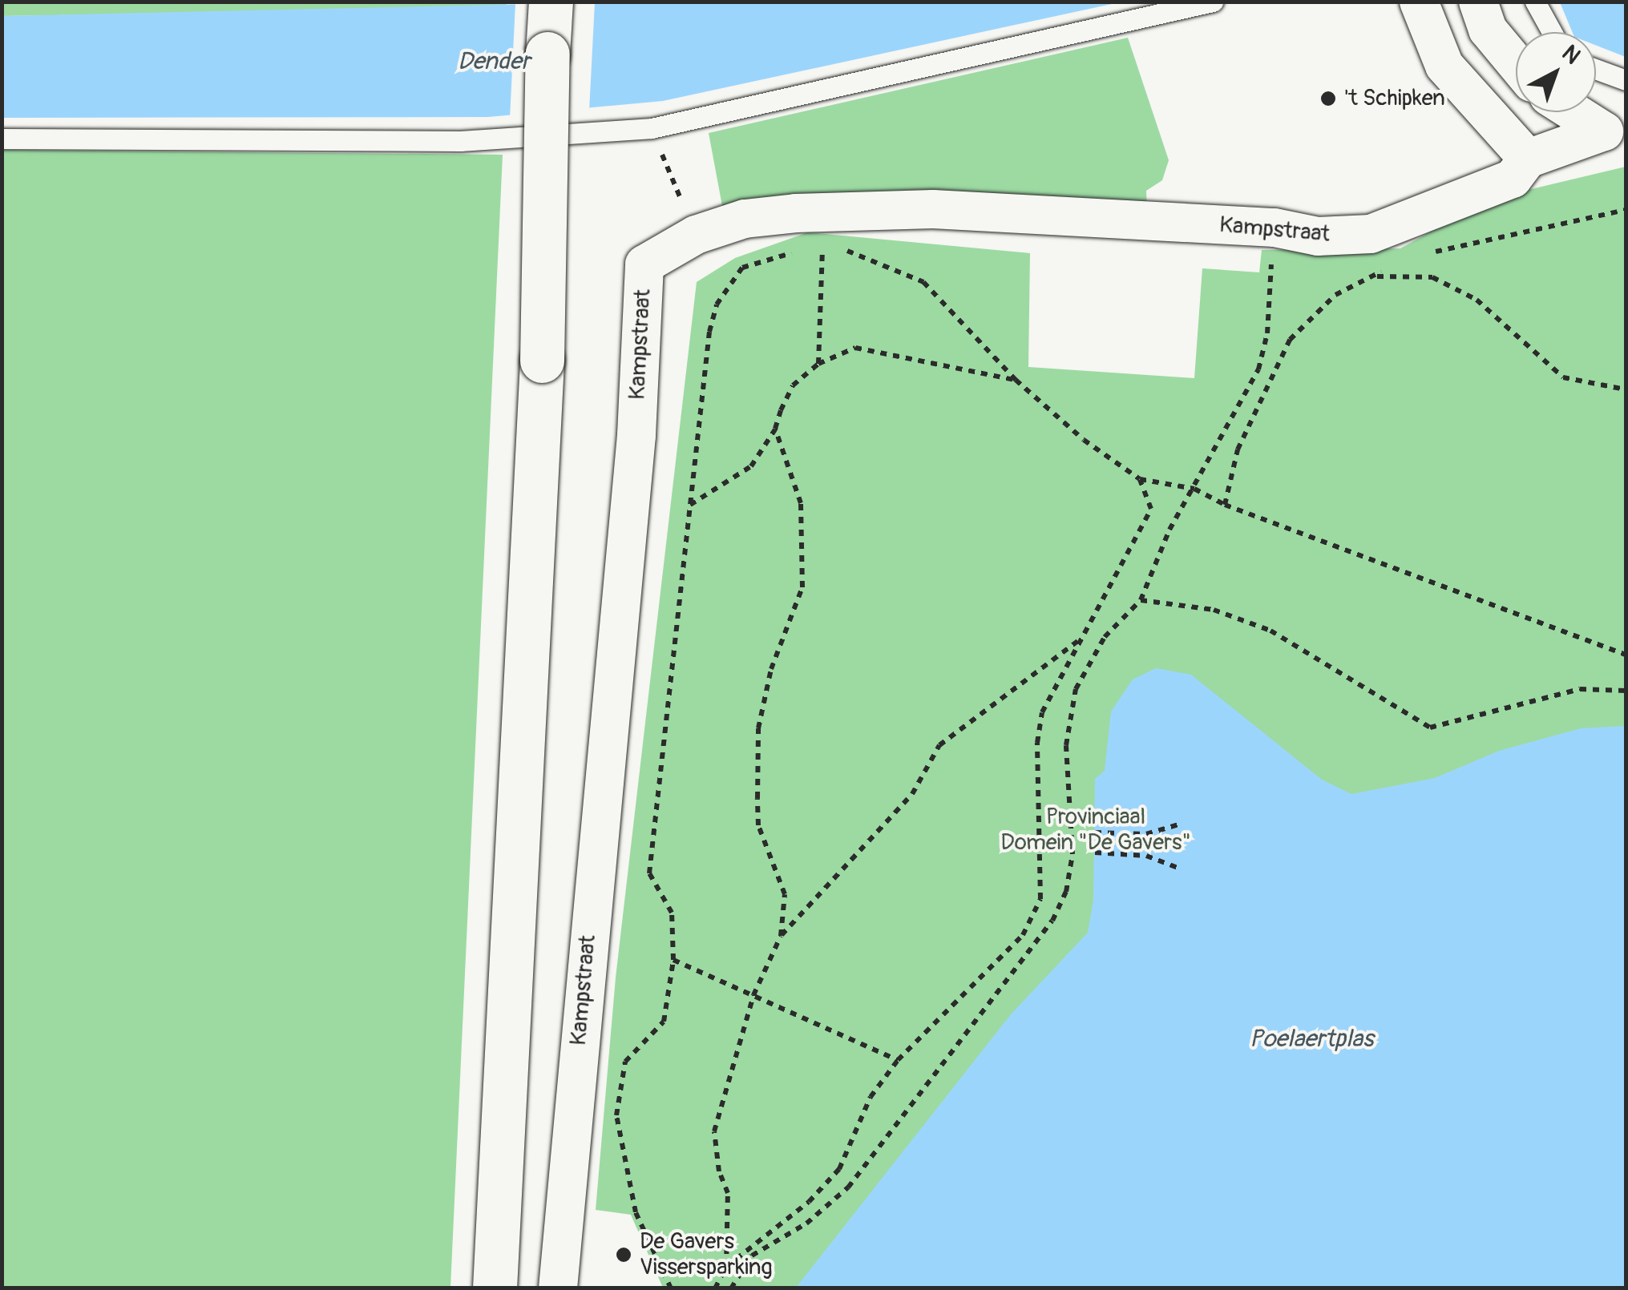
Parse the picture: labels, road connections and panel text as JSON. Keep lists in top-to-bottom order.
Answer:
{
  "streets": {
    "street": ["Kampstraat"]
  },
  "water": ["Dender", "Poelaertplas"],
  "parks": ["Provinciaal Domein \"De Gavers\""],
  "places": ["'t Schipken", "De Gavers Vissersparking"],
  "north": "top right"
}
